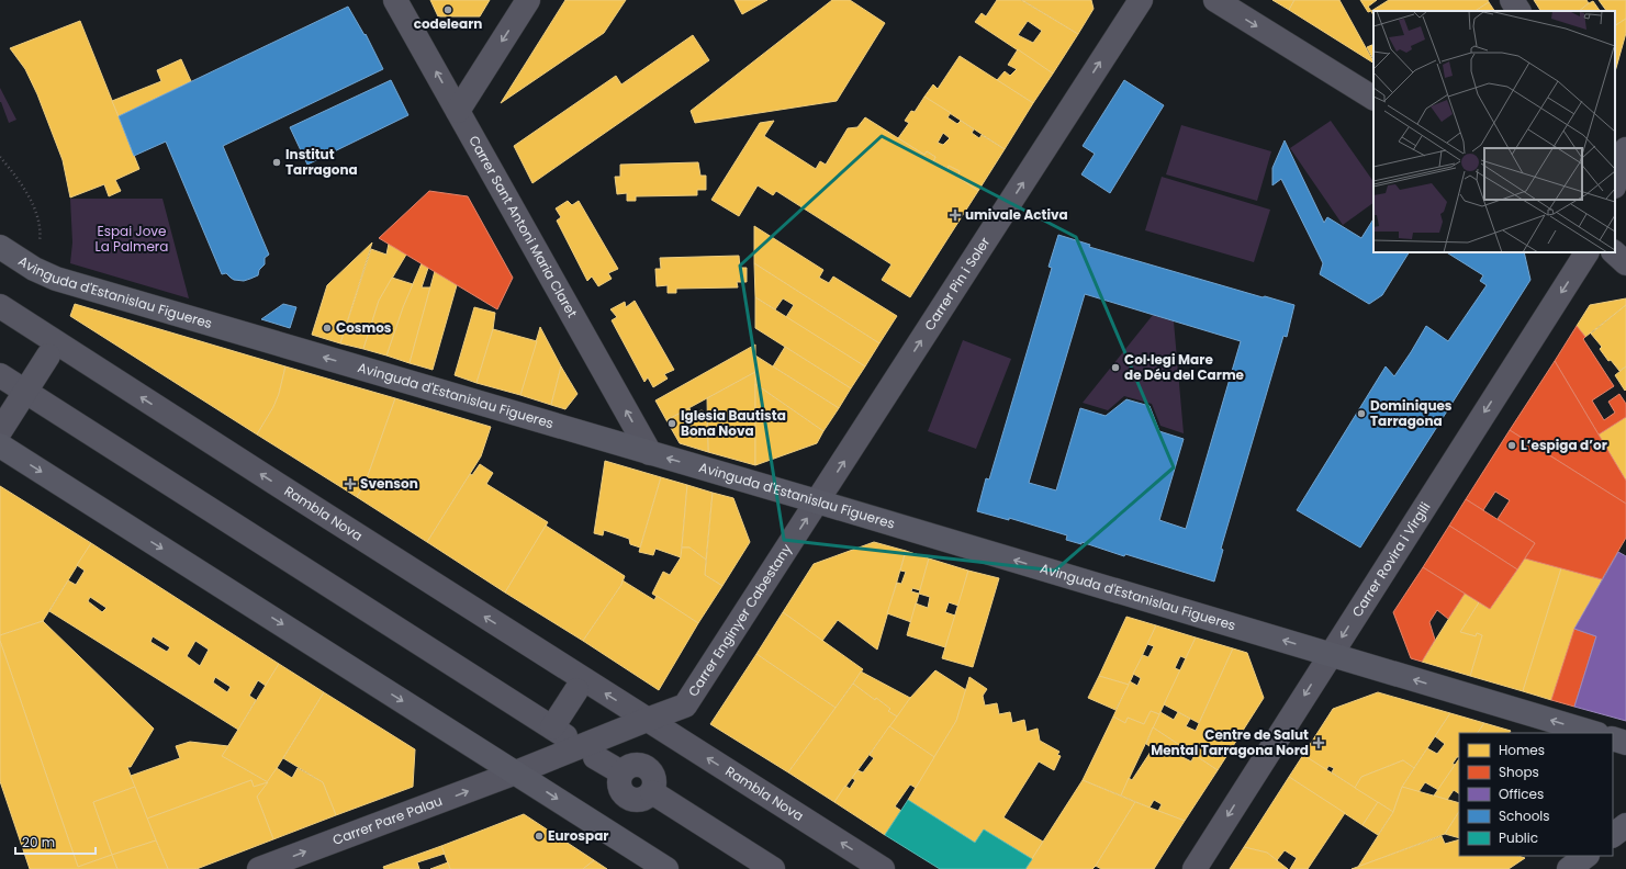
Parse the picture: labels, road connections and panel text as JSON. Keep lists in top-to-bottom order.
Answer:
{
  "streets": {
    "main road": ["Avinguda d'Estanislau Figueres"],
    "street": [
      "Carrer Sant Antoni Maria Claret",
      "Carrer Pin i Soler",
      "Rambla Nova",
      "Carrer Rovira i Virgili",
      "Carrer Enginyer Cabestany",
      "Carrer Pare Palau"
    ]
  },
  "crossings": [
    ["Carrer Sant Antoni Maria Claret", "Avinguda d'Estanislau Figueres"],
    ["Carrer Pin i Soler", "Avinguda d'Estanislau Figueres"],
    ["Carrer Pin i Soler", "Carrer Enginyer Cabestany"],
    ["Avinguda d'Estanislau Figueres", "Carrer Rovira i Virgili"],
    ["Avinguda d'Estanislau Figueres", "Carrer Enginyer Cabestany"],
    ["Rambla Nova", "Carrer Enginyer Cabestany"]
  ],
  "one_way": [
    "Carrer Sant Antoni Maria Claret",
    "Carrer Pin i Soler",
    "Avinguda d'Estanislau Figueres",
    "Carrer Rovira i Virgili",
    "Carrer Enginyer Cabestany",
    "Carrer Pare Palau"
  ],
  "parks": ["Espai Jove La Palmera"],
  "places": {
    "other": [
      "codelearn",
      "Institut Tarragona",
      "Cosmos",
      "Col·legi Mare de Déu del Carme",
      "Dominiques Tarragona",
      "Iglesia Bautista Bona Nova",
      "L’espiga d’or",
      "Eurospar"
    ],
    "health": ["umivale Activa", "Svenson", "Centre de Salut Mental Tarragona Nord"]
  },
  "legend": [
    "Homes",
    "Shops",
    "Offices",
    "Schools",
    "Public"
  ],
  "scale_bar": "20 m"
}
